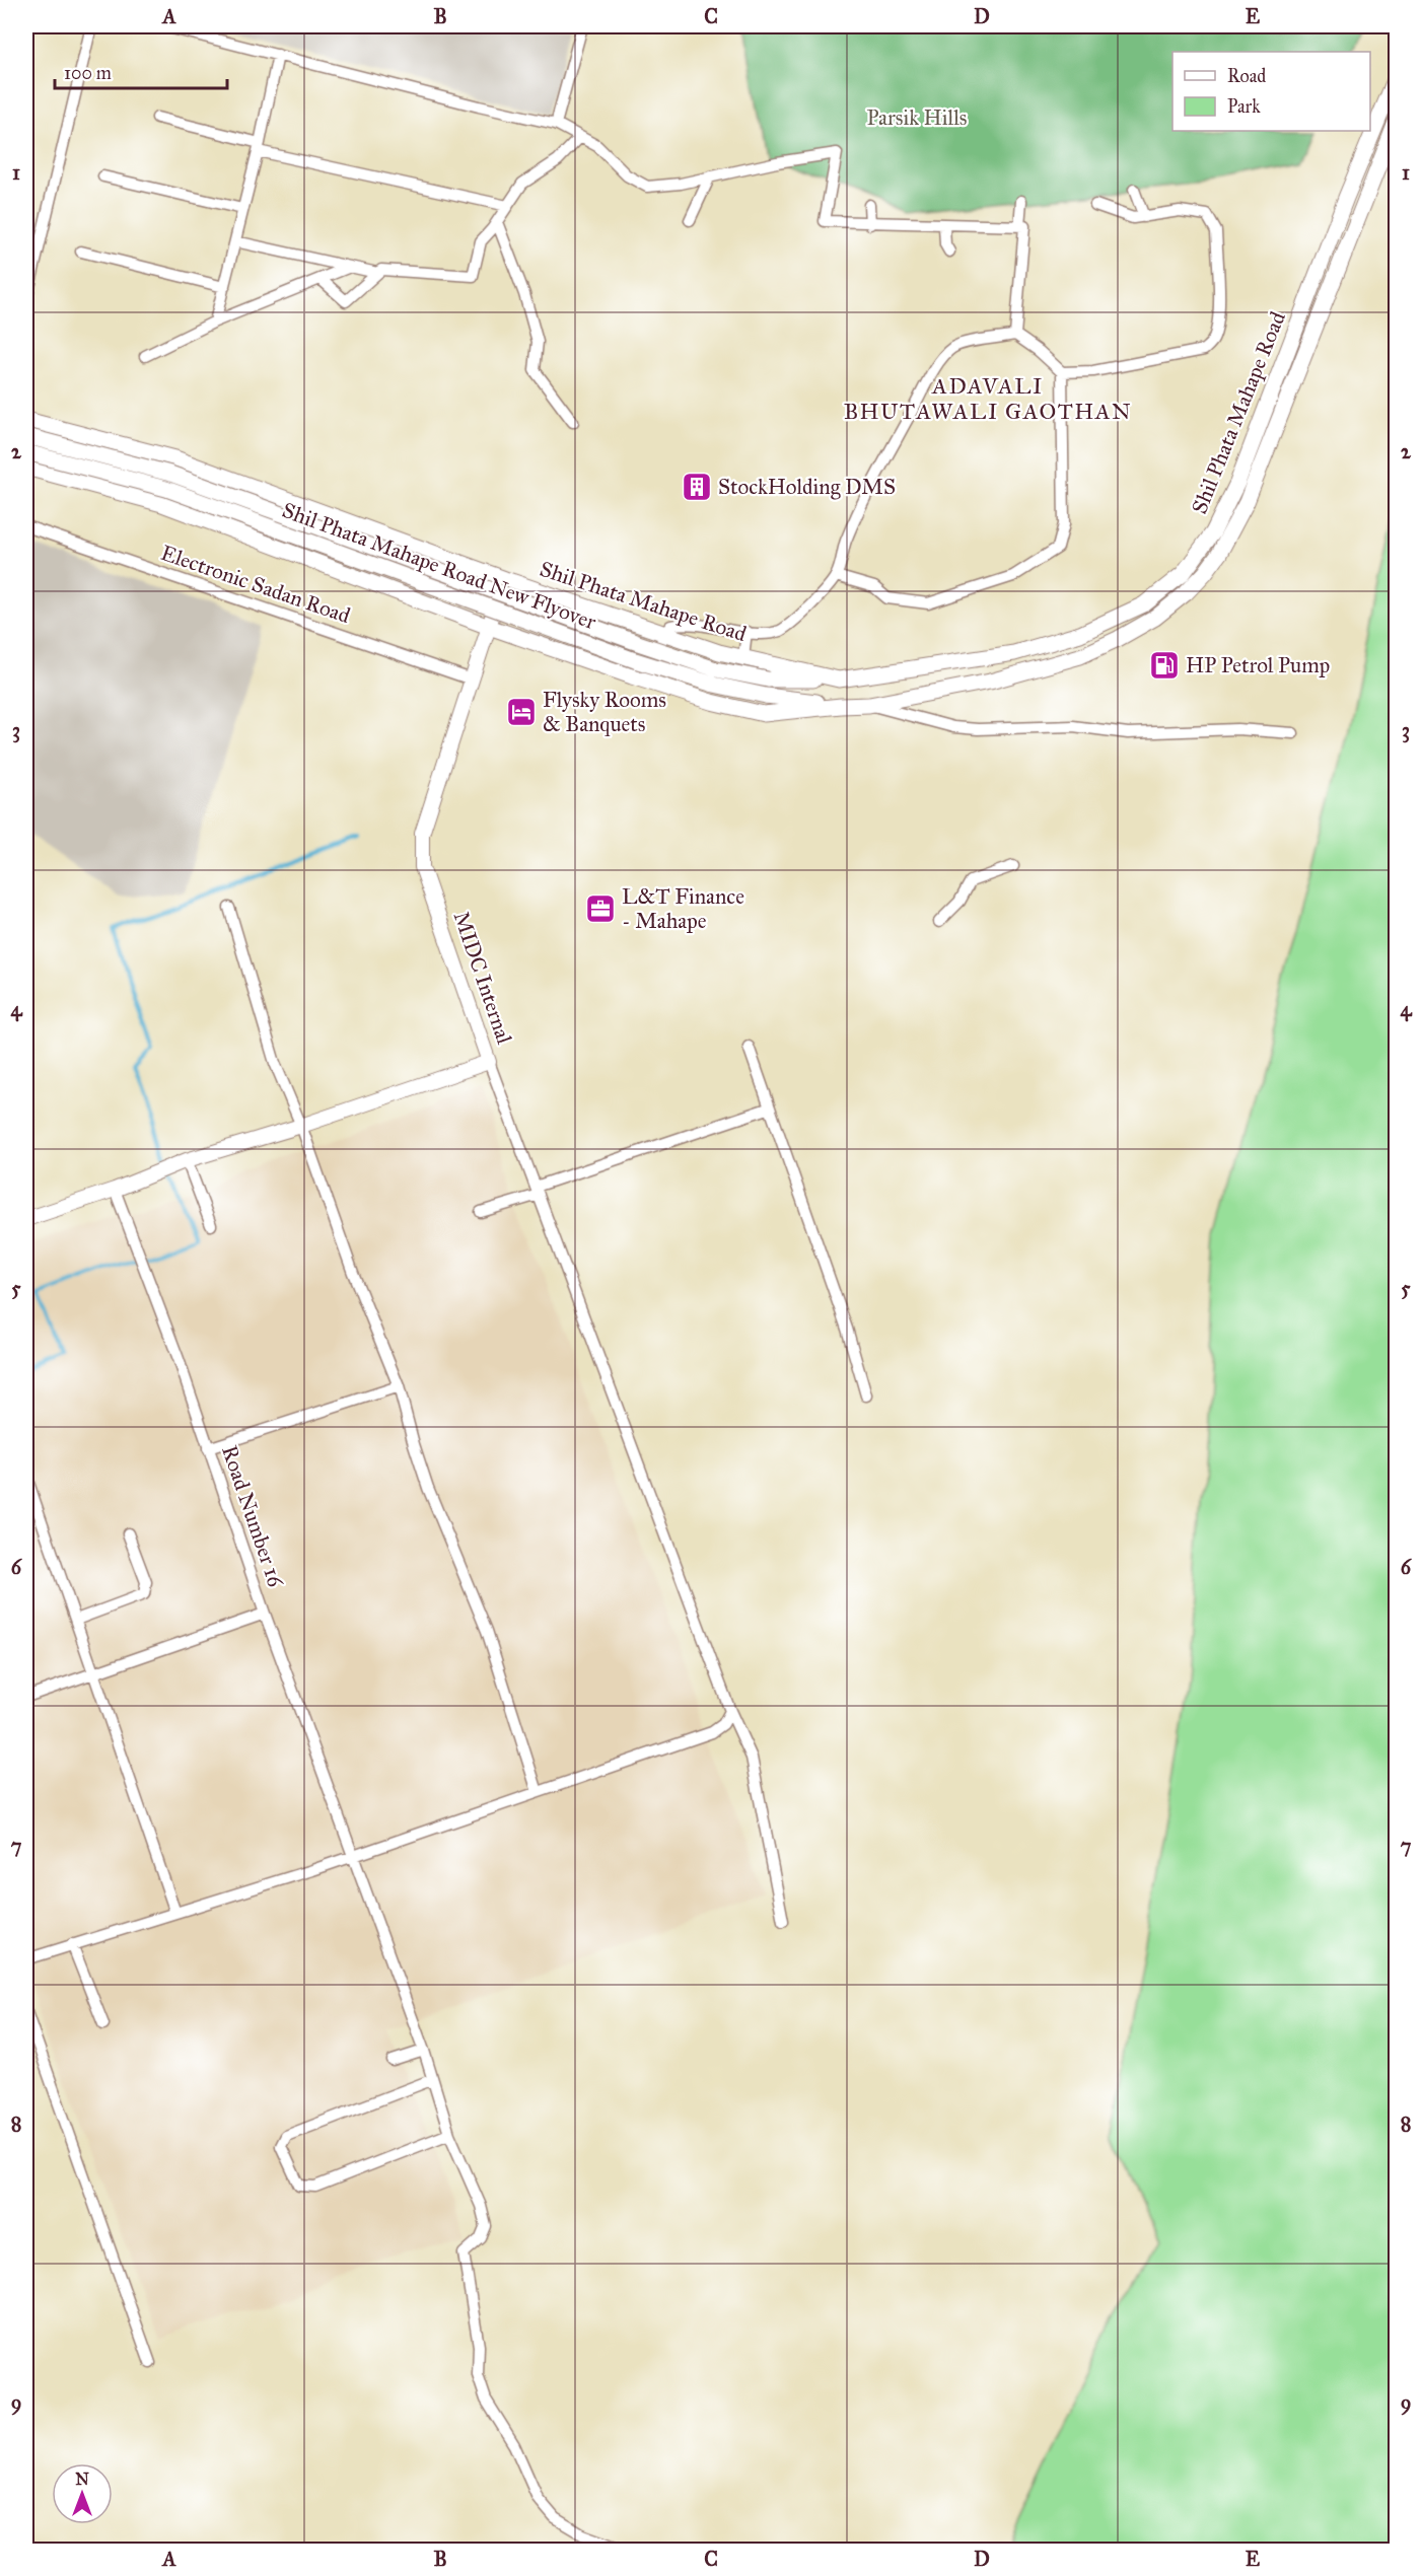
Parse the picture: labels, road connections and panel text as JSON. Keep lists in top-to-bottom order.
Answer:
{
  "streets": {
    "main road": ["Shil Phata Mahape Road", "Shil Phata Mahape Road New Flyover"],
    "street": ["Electronic Sadan Road", "MIDC Internal", "Road Number 16"]
  },
  "crossings": [
    ["Shil Phata Mahape Road", "Shil Phata Mahape Road New Flyover"],
    ["Shil Phata Mahape Road", "MIDC Internal"],
    ["Electronic Sadan Road", "MIDC Internal"],
    ["MIDC Internal", "Road Number 16"]
  ],
  "districts": ["ADAVALI BHUTAWALI GAOTHAN"],
  "parks": ["Parsik Hills"],
  "places": {
    "building": ["StockHolding DMS"],
    "fuel station": ["HP Petrol Pump"],
    "hotel": ["Flysky Rooms & Banquets"],
    "office": ["L&T Finance - Mahape"]
  },
  "legend": ["Road", "Park"],
  "scale_bar": "100 m",
  "north": "top",
  "grid": {
    "columns": [
      "A",
      "B",
      "C",
      "D",
      "E"
    ],
    "rows": [
      "1",
      "2",
      "3",
      "4",
      "5",
      "6",
      "7",
      "8",
      "9"
    ]
  }
}
